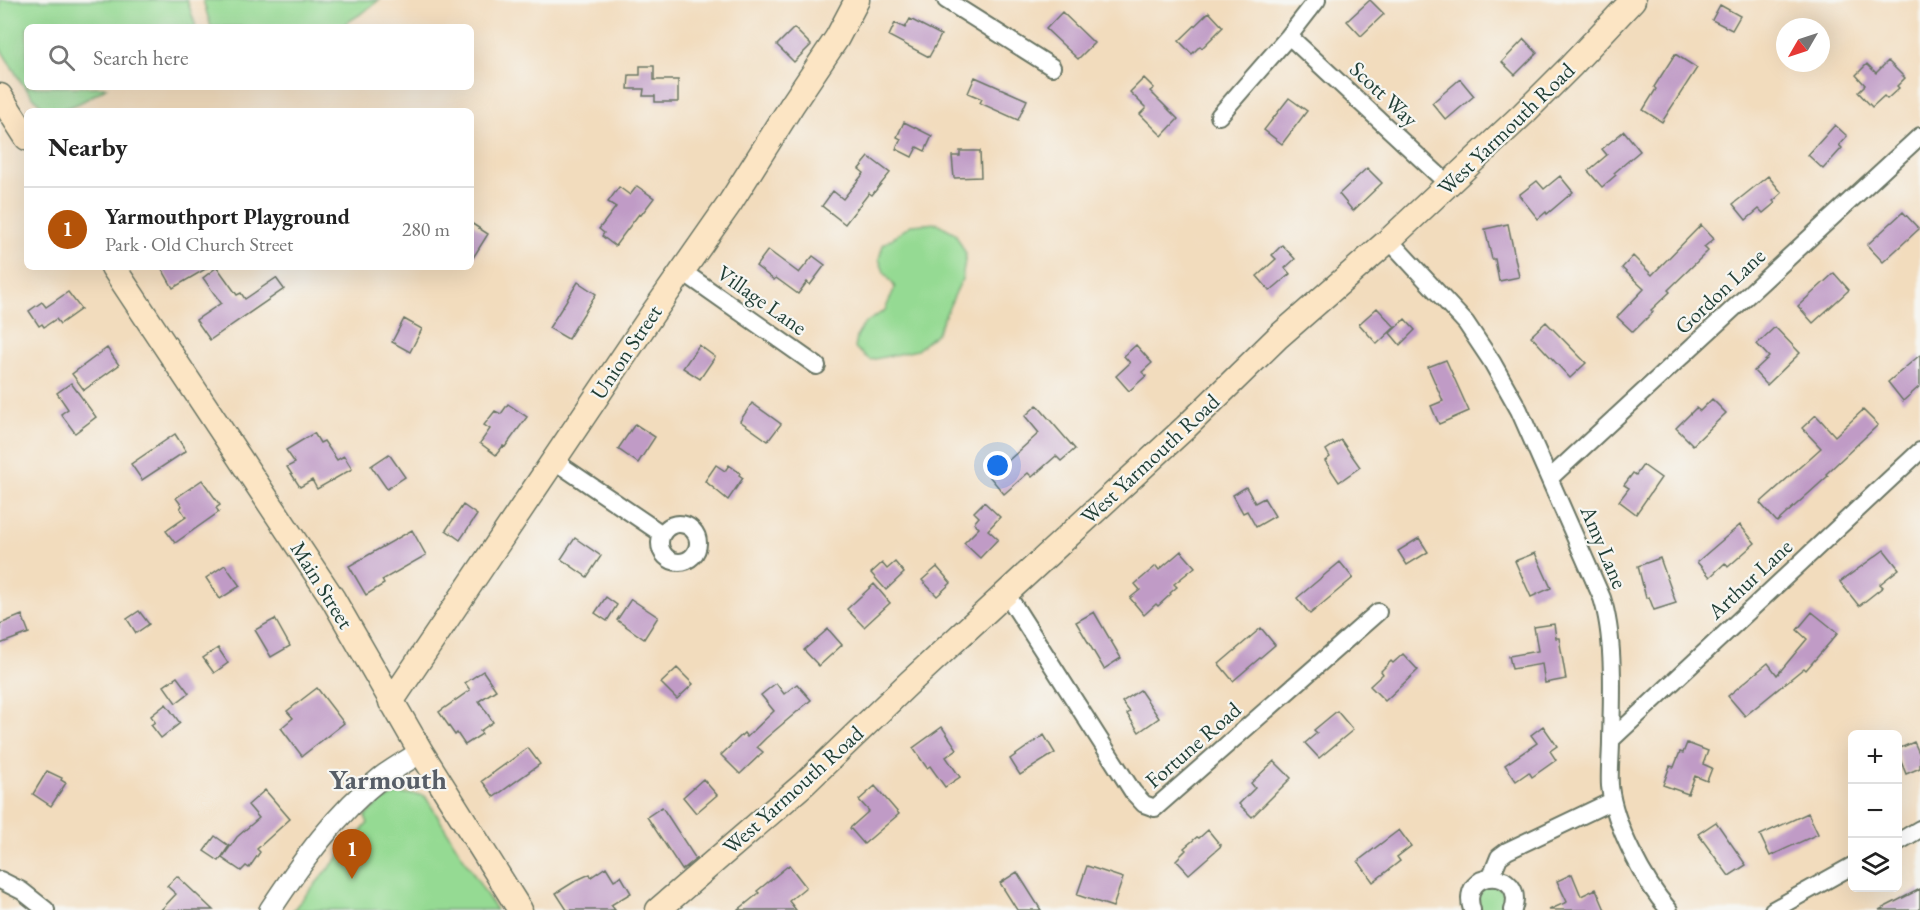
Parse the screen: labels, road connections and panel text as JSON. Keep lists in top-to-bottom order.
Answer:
{
  "streets": {
    "main road": ["West Yarmouth Road", "Union Street", "Main Street"],
    "street": [
      "Scott Way",
      "Gordon Lane",
      "Village Lane",
      "Amy Lane",
      "Arthur Lane",
      "Fortune Road"
    ]
  },
  "crossings": [
    ["Scott Way", "West Yarmouth Road"],
    ["West Yarmouth Road", "Amy Lane"],
    ["West Yarmouth Road", "Fortune Road"],
    ["Gordon Lane", "Amy Lane"],
    ["Village Lane", "Union Street"],
    ["Union Street", "Main Street"],
    ["Amy Lane", "Arthur Lane"]
  ],
  "districts": ["Yarmouth"],
  "north": "bottom left",
  "page": {
    "search": "Search here",
    "heading": "Nearby",
    "list": [
      {
        "mark": "1",
        "name": "Yarmouthport Playground",
        "note": "Park · Old Church Street",
        "value": "280 m"
      }
    ],
    "map_buttons": ["+", "−"],
    "pins": "1"
  }
}
